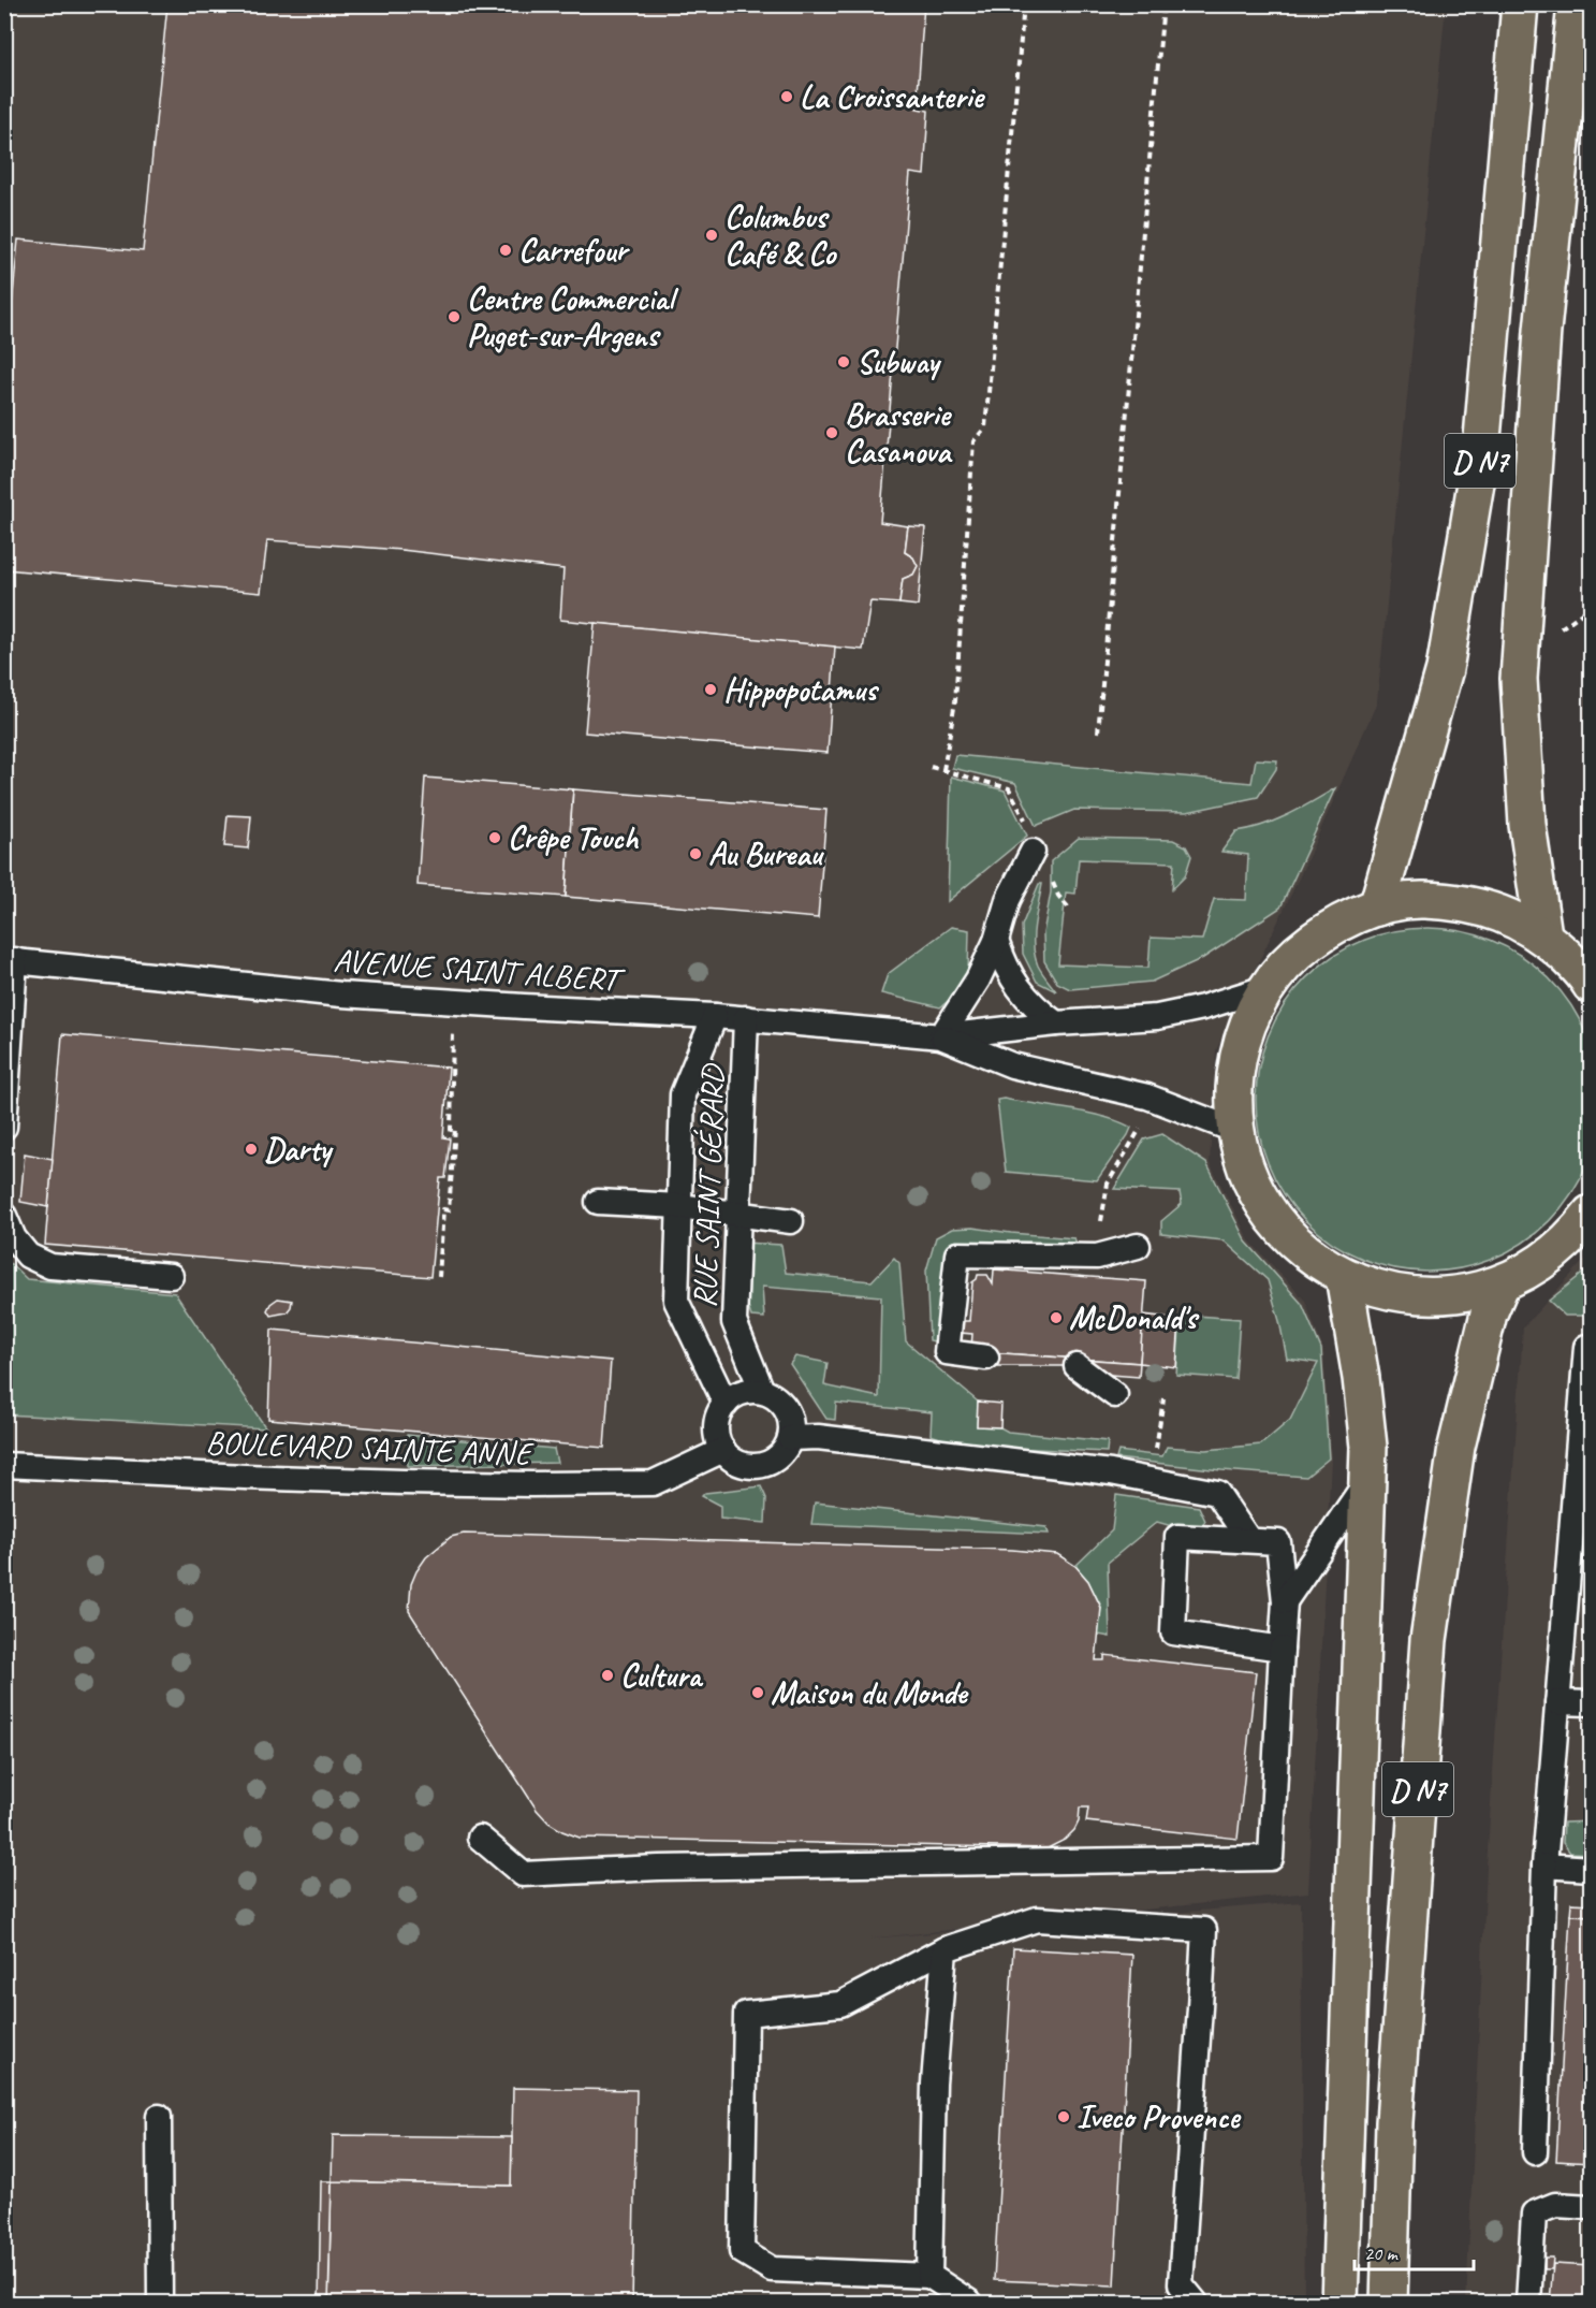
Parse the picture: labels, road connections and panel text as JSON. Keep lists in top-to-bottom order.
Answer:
{
  "streets": {
    "main road": ["D N7"],
    "lane": ["AVENUE SAINT ALBERT", "RUE SAINT GÉRARD", "BOULEVARD SAINTE ANNE"]
  },
  "crossings": [
    ["AVENUE SAINT ALBERT", "RUE SAINT GÉRARD"],
    ["RUE SAINT GÉRARD", "BOULEVARD SAINTE ANNE"]
  ],
  "places": [
    "La Croissanterie",
    "Columbus Café & Co",
    "Carrefour",
    "Centre Commercial Puget-sur-Argens",
    "Subway",
    "Brasserie Casanova",
    "Hippopotamus",
    "Crêpe Touch",
    "Au Bureau",
    "Darty",
    "McDonald's",
    "Cultura",
    "Maison du Monde",
    "Iveco Provence"
  ],
  "scale_bar": "20 m"
}
